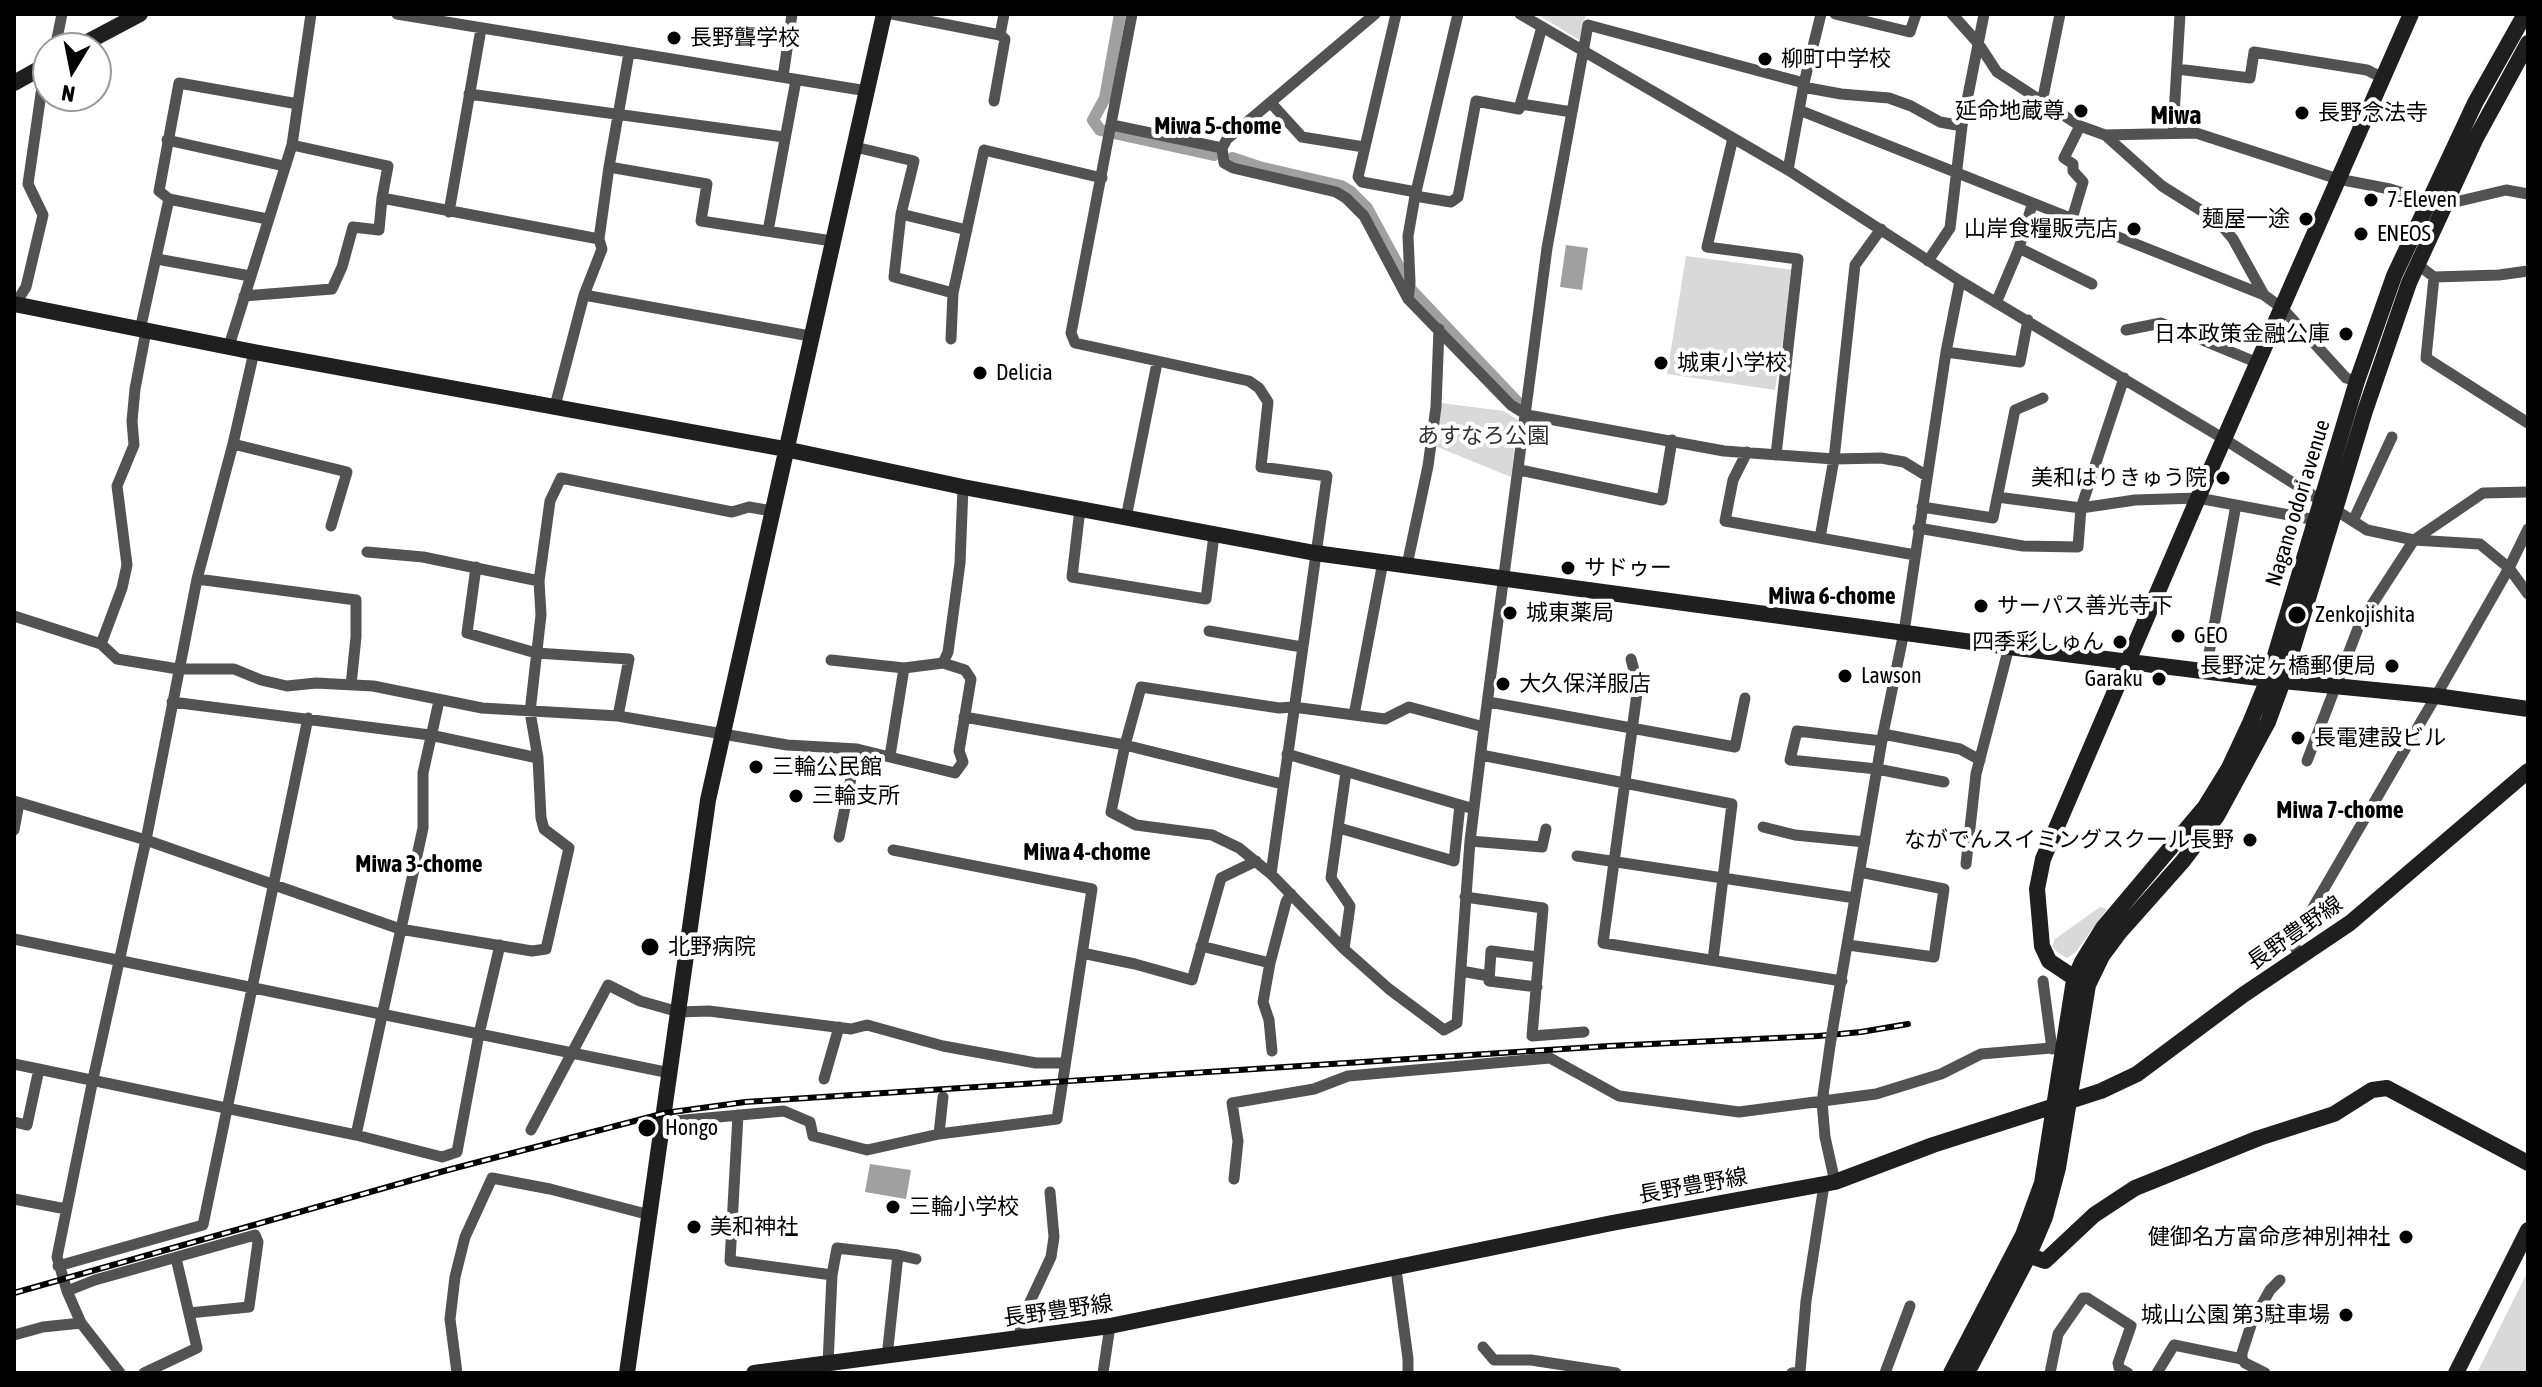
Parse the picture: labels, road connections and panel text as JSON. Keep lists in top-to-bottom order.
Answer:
{
  "streets": {
    "street": ["Nagano odori avenue", "長野豊野線"]
  },
  "districts": [
    "Miwa",
    "Miwa 5-chome",
    "Miwa 6-chome",
    "Miwa 7-chome",
    "Miwa 4-chome",
    "Miwa 3-chome"
  ],
  "parks": ["あすなろ公園"],
  "places": [
    "長野聾学校",
    "柳町中学校",
    "延命地蔵尊",
    "長野念法寺",
    "7-Eleven",
    "麺屋一途",
    "山岸食糧販売店",
    "ENEOS",
    "日本政策金融公庫",
    "城東小学校",
    "Delicia",
    "美和はりきゅう院",
    "サドゥー",
    "サーパス善光寺下",
    "城東薬局",
    "Zenkojishita",
    "GEO",
    "四季彩しゅん",
    "長野淀ヶ橋郵便局",
    "Lawson",
    "Garaku",
    "大久保洋服店",
    "長電建設ビル",
    "三輪公民館",
    "三輪支所",
    "ながでんスイミングスクール長野",
    "北野病院",
    "Hongo",
    "三輪小学校",
    "美和神社",
    "健御名方富命彦神別神社",
    "城山公園 第3駐車場"
  ],
  "north": "bottom"
}
